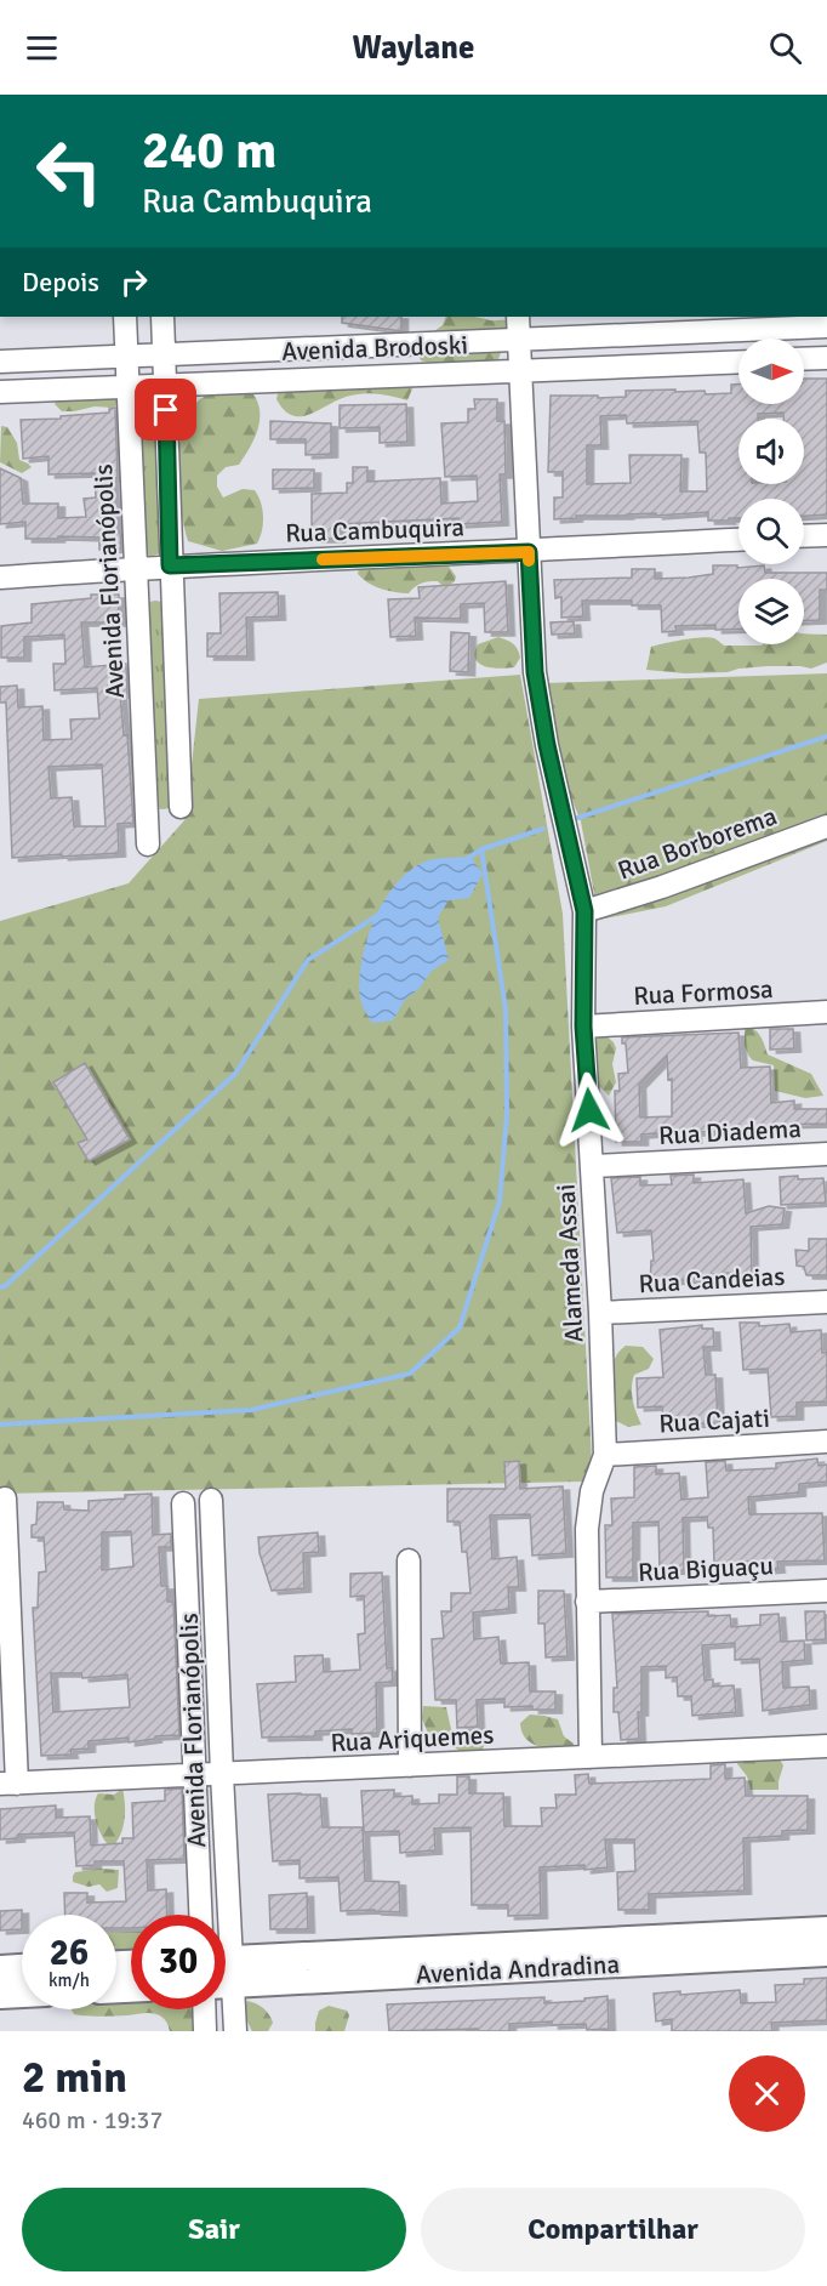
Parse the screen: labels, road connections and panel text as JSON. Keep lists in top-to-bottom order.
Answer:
{
  "streets": {
    "main road": ["Avenida Andradina"],
    "street": [
      "Avenida Brodoski",
      "Rua Cambuquira",
      "Avenida Florianópolis",
      "Rua Borborema",
      "Rua Formosa",
      "Rua Diadema",
      "Alameda Assai",
      "Rua Candeias",
      "Rua Cajati",
      "Rua Biguaçu",
      "Rua Ariquemes"
    ]
  },
  "crossings": [
    ["Avenida Brodoski", "Avenida Florianópolis"],
    ["Avenida Brodoski", "Alameda Assai"],
    ["Rua Cambuquira", "Avenida Florianópolis"],
    ["Rua Cambuquira", "Alameda Assai"],
    ["Avenida Florianópolis", "Rua Ariquemes"],
    ["Rua Borborema", "Alameda Assai"],
    ["Rua Formosa", "Alameda Assai"],
    ["Rua Diadema", "Alameda Assai"],
    ["Alameda Assai", "Rua Candeias"],
    ["Alameda Assai", "Rua Cajati"],
    ["Alameda Assai", "Rua Biguaçu"],
    ["Alameda Assai", "Rua Ariquemes"]
  ],
  "north": "right",
  "page": {
    "header": "Waylane",
    "turn": ["240 m", "Rua Cambuquira"],
    "then": "Depois",
    "speed": "26 km/h",
    "limit": "30",
    "heading": ["2 min", "460 m · 19:37"],
    "buttons": ["Sair", "Compartilhar"]
  }
}
